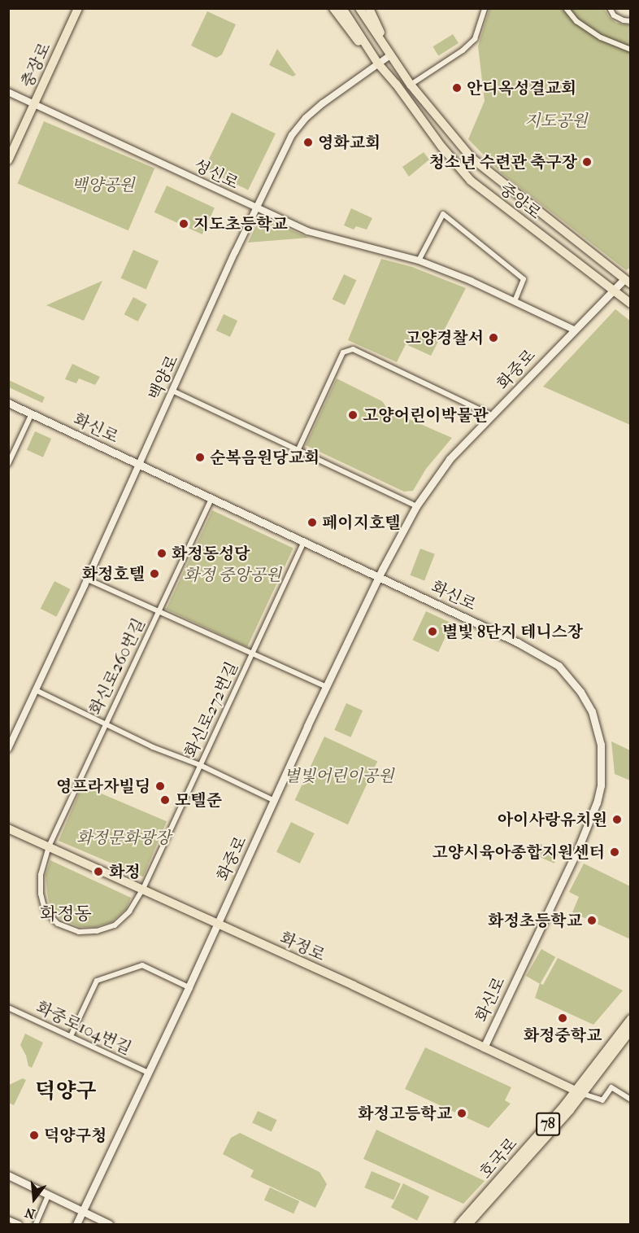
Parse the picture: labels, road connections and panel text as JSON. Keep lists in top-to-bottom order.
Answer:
{
  "streets": {
    "main road": [
      "충장로",
      "중앙로",
      "화중로",
      "화신로",
      "화정로",
      "78",
      "호국로"
    ],
    "street": [
      "성신로",
      "백양로",
      "화신로260번길",
      "화신로272번길",
      "화중로104번길"
    ]
  },
  "crossings": [
    ["충장로", "성신로"],
    ["성신로", "화중로"],
    ["성신로", "백양로"],
    ["중앙로", "화중로"],
    ["중앙로", "백양로"],
    ["화중로", "화신로"],
    ["화중로", "화정로"],
    ["화중로", "화중로104번길"],
    ["백양로", "화신로"],
    ["화신로", "화신로260번길"],
    ["화신로", "화신로272번길"],
    ["화신로", "화정로"],
    ["화신로260번길", "화신로272번길"],
    ["화신로260번길", "화정로"],
    ["화신로272번길", "화정로"],
    ["화정로", "호국로"]
  ],
  "districts": ["화정동", "덕양구"],
  "parks": [
    "지도공원",
    "백양공원",
    "화정 중앙공원",
    "별빛어린이공원",
    "화정문화광장"
  ],
  "places": [
    "안디옥성결교회",
    "영화교회",
    "청소년 수련관 축구장",
    "지도초등학교",
    "고양경찰서",
    "고양어린이박물관",
    "순복음원당교회",
    "페이지호텔",
    "화정동성당",
    "화정호텔",
    "별빛 8단지 테니스장",
    "영프라자빌딩",
    "모텔준",
    "아이사랑유치원",
    "고양시육아종합지원센터",
    "화정",
    "화정초등학교",
    "화정중학교",
    "화정고등학교",
    "덕양구청"
  ],
  "north": "bottom"
}
